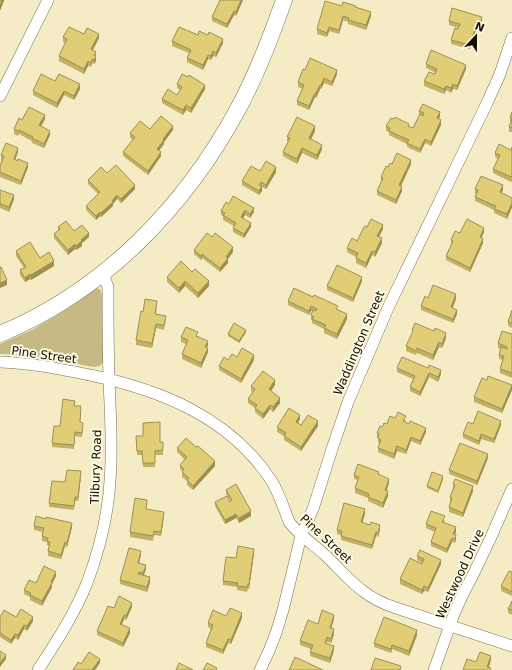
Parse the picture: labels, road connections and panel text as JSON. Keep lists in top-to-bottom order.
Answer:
{
  "streets": {
    "street": [
      "Waddington Street",
      "Pine Street",
      "Tilbury Road",
      "Westwood Drive"
    ]
  },
  "crossings": [
    ["Waddington Street", "Pine Street"],
    ["Pine Street", "Tilbury Road"],
    ["Pine Street", "Westwood Drive"]
  ],
  "north": "top"
}
